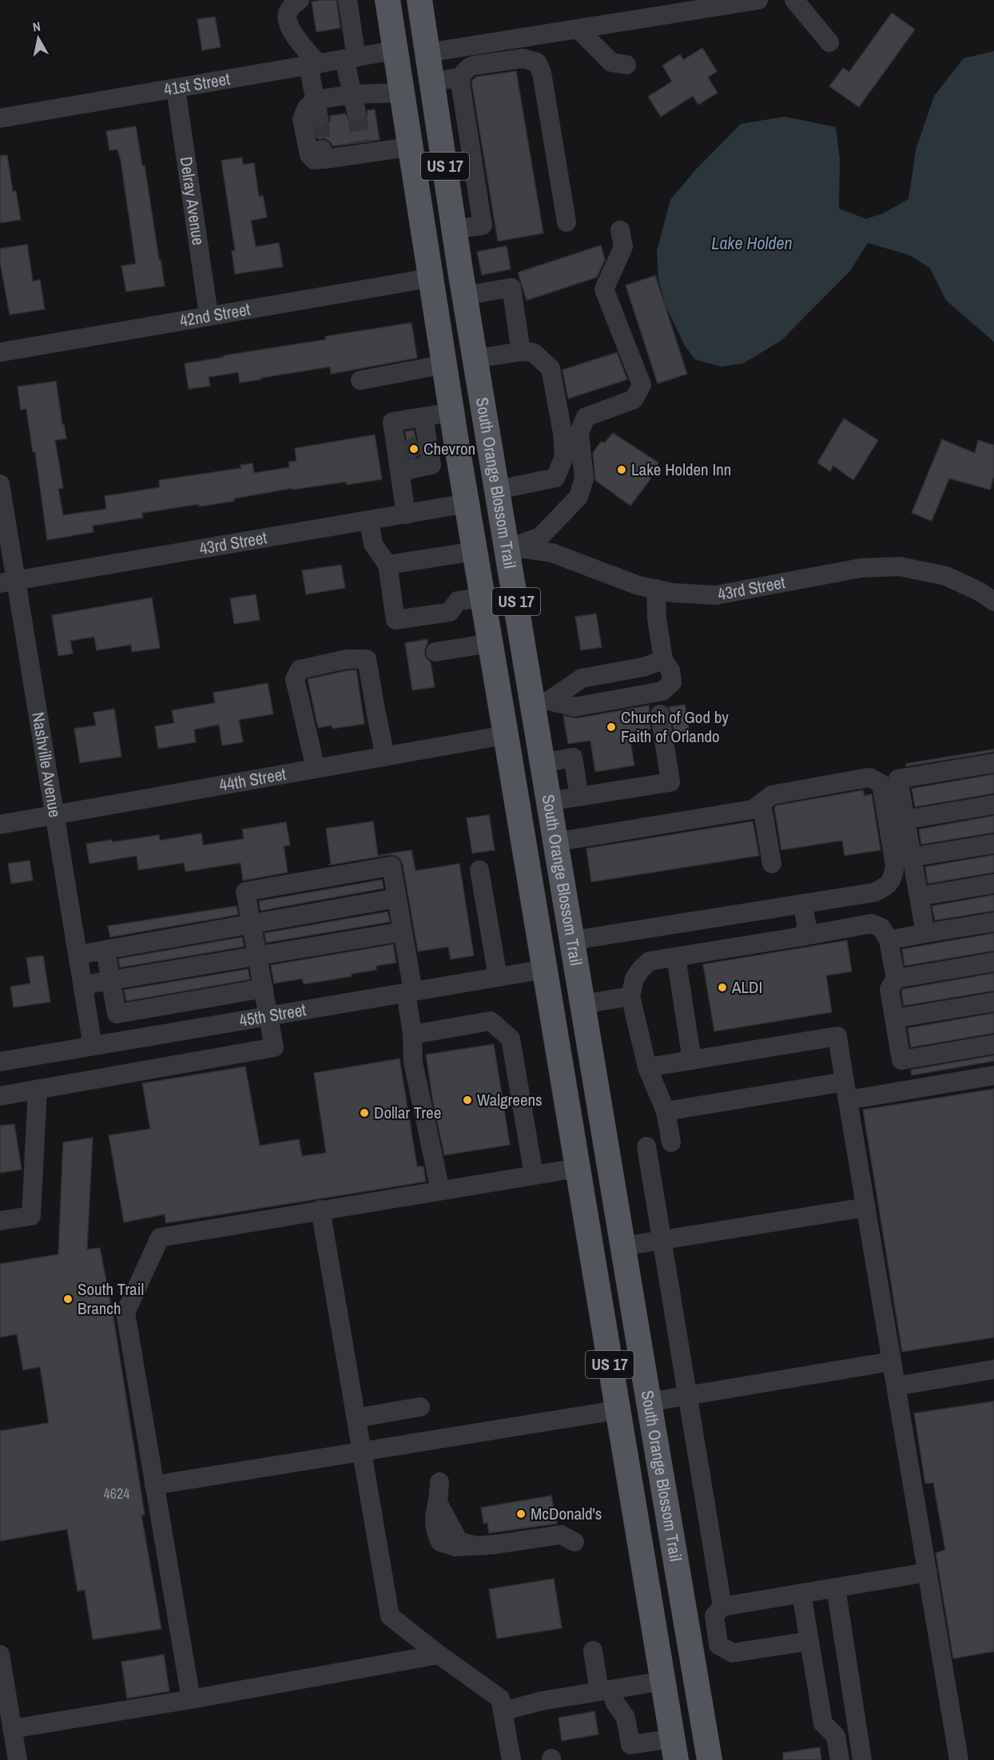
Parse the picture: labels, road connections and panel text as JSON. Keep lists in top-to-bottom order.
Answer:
{
  "streets": {
    "main road": ["US 17", "South Orange Blossom Trail"],
    "street": [
      "41st Street",
      "Delray Avenue",
      "42nd Street",
      "43rd Street",
      "Nashville Avenue",
      "44th Street",
      "45th Street"
    ]
  },
  "crossings": [
    ["41st Street", "Delray Avenue"],
    ["41st Street", "South Orange Blossom Trail"],
    ["Delray Avenue", "42nd Street"],
    ["42nd Street", "South Orange Blossom Trail"],
    ["South Orange Blossom Trail", "43rd Street"],
    ["South Orange Blossom Trail", "44th Street"],
    ["South Orange Blossom Trail", "45th Street"],
    ["43rd Street", "Nashville Avenue"],
    ["Nashville Avenue", "44th Street"],
    ["Nashville Avenue", "45th Street"]
  ],
  "water": ["Lake Holden"],
  "places": [
    "Chevron",
    "Lake Holden Inn",
    "Church of God by Faith of Orlando",
    "ALDI",
    "Walgreens",
    "Dollar Tree",
    "South Trail Branch",
    "McDonald's"
  ],
  "house_numbers": ["4624"],
  "north": "top"
}
